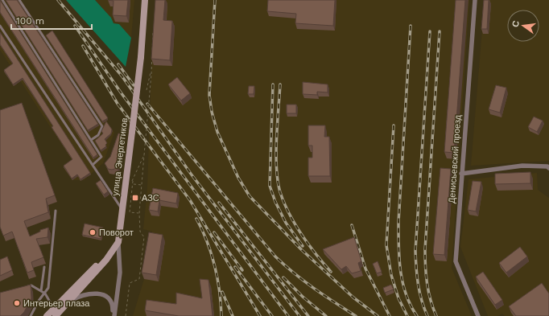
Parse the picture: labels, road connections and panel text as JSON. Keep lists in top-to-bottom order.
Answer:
{
  "streets": {
    "main road": ["улица Энергетиков"],
    "street": ["Денисьевский проезд"]
  },
  "places": {
    "transit": ["АЗС"],
    "other": ["Поворот", "Интерьер плаза"]
  },
  "scale_bar": "100 m",
  "north": "left"
}
